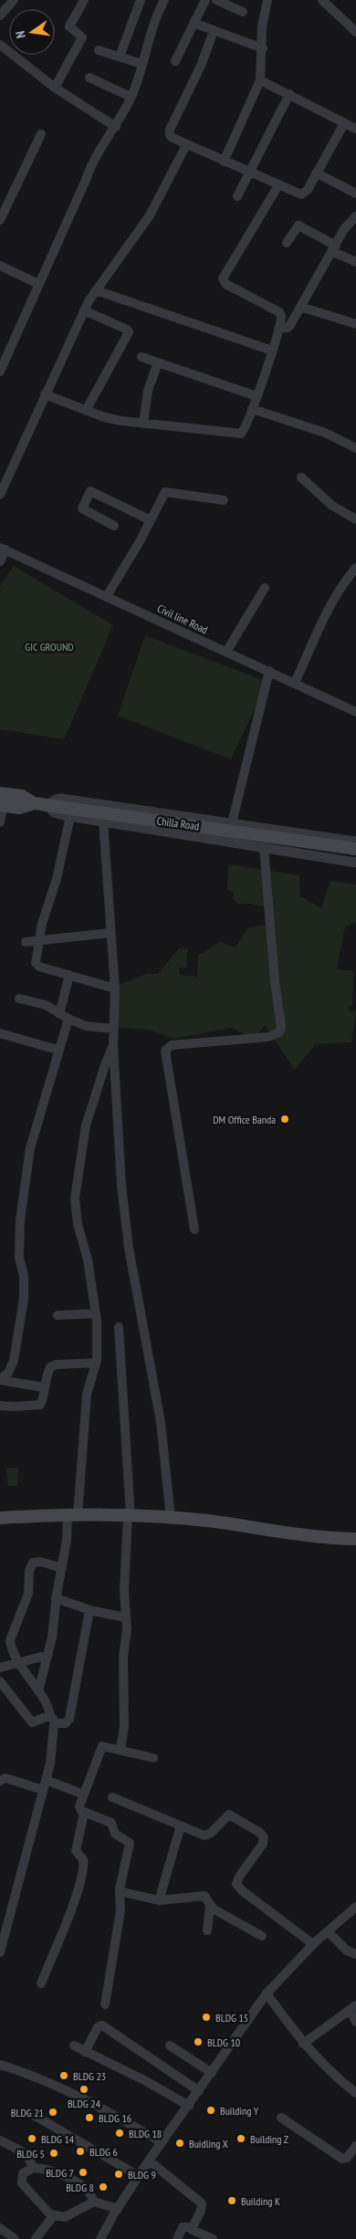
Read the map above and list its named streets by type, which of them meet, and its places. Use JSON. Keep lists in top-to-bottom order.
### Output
{
  "streets": {
    "main road": ["Chilla Road"],
    "street": ["Civil line Road"]
  },
  "parks": ["GIC GROUND"],
  "places": [
    "DM Office Banda",
    "BLDG 15",
    "BLDG 10",
    "BLDG 23",
    "BLDG 24",
    "Building Y",
    "BLDG 21",
    "BLDG 16",
    "BLDG 18",
    "BLDG 14",
    "Building Z",
    "Buidling X",
    "BLDG 6",
    "BLDG 5",
    "BLDG 7",
    "BLDG 9",
    "BLDG 8",
    "Building K"
  ],
  "north": "left"
}
